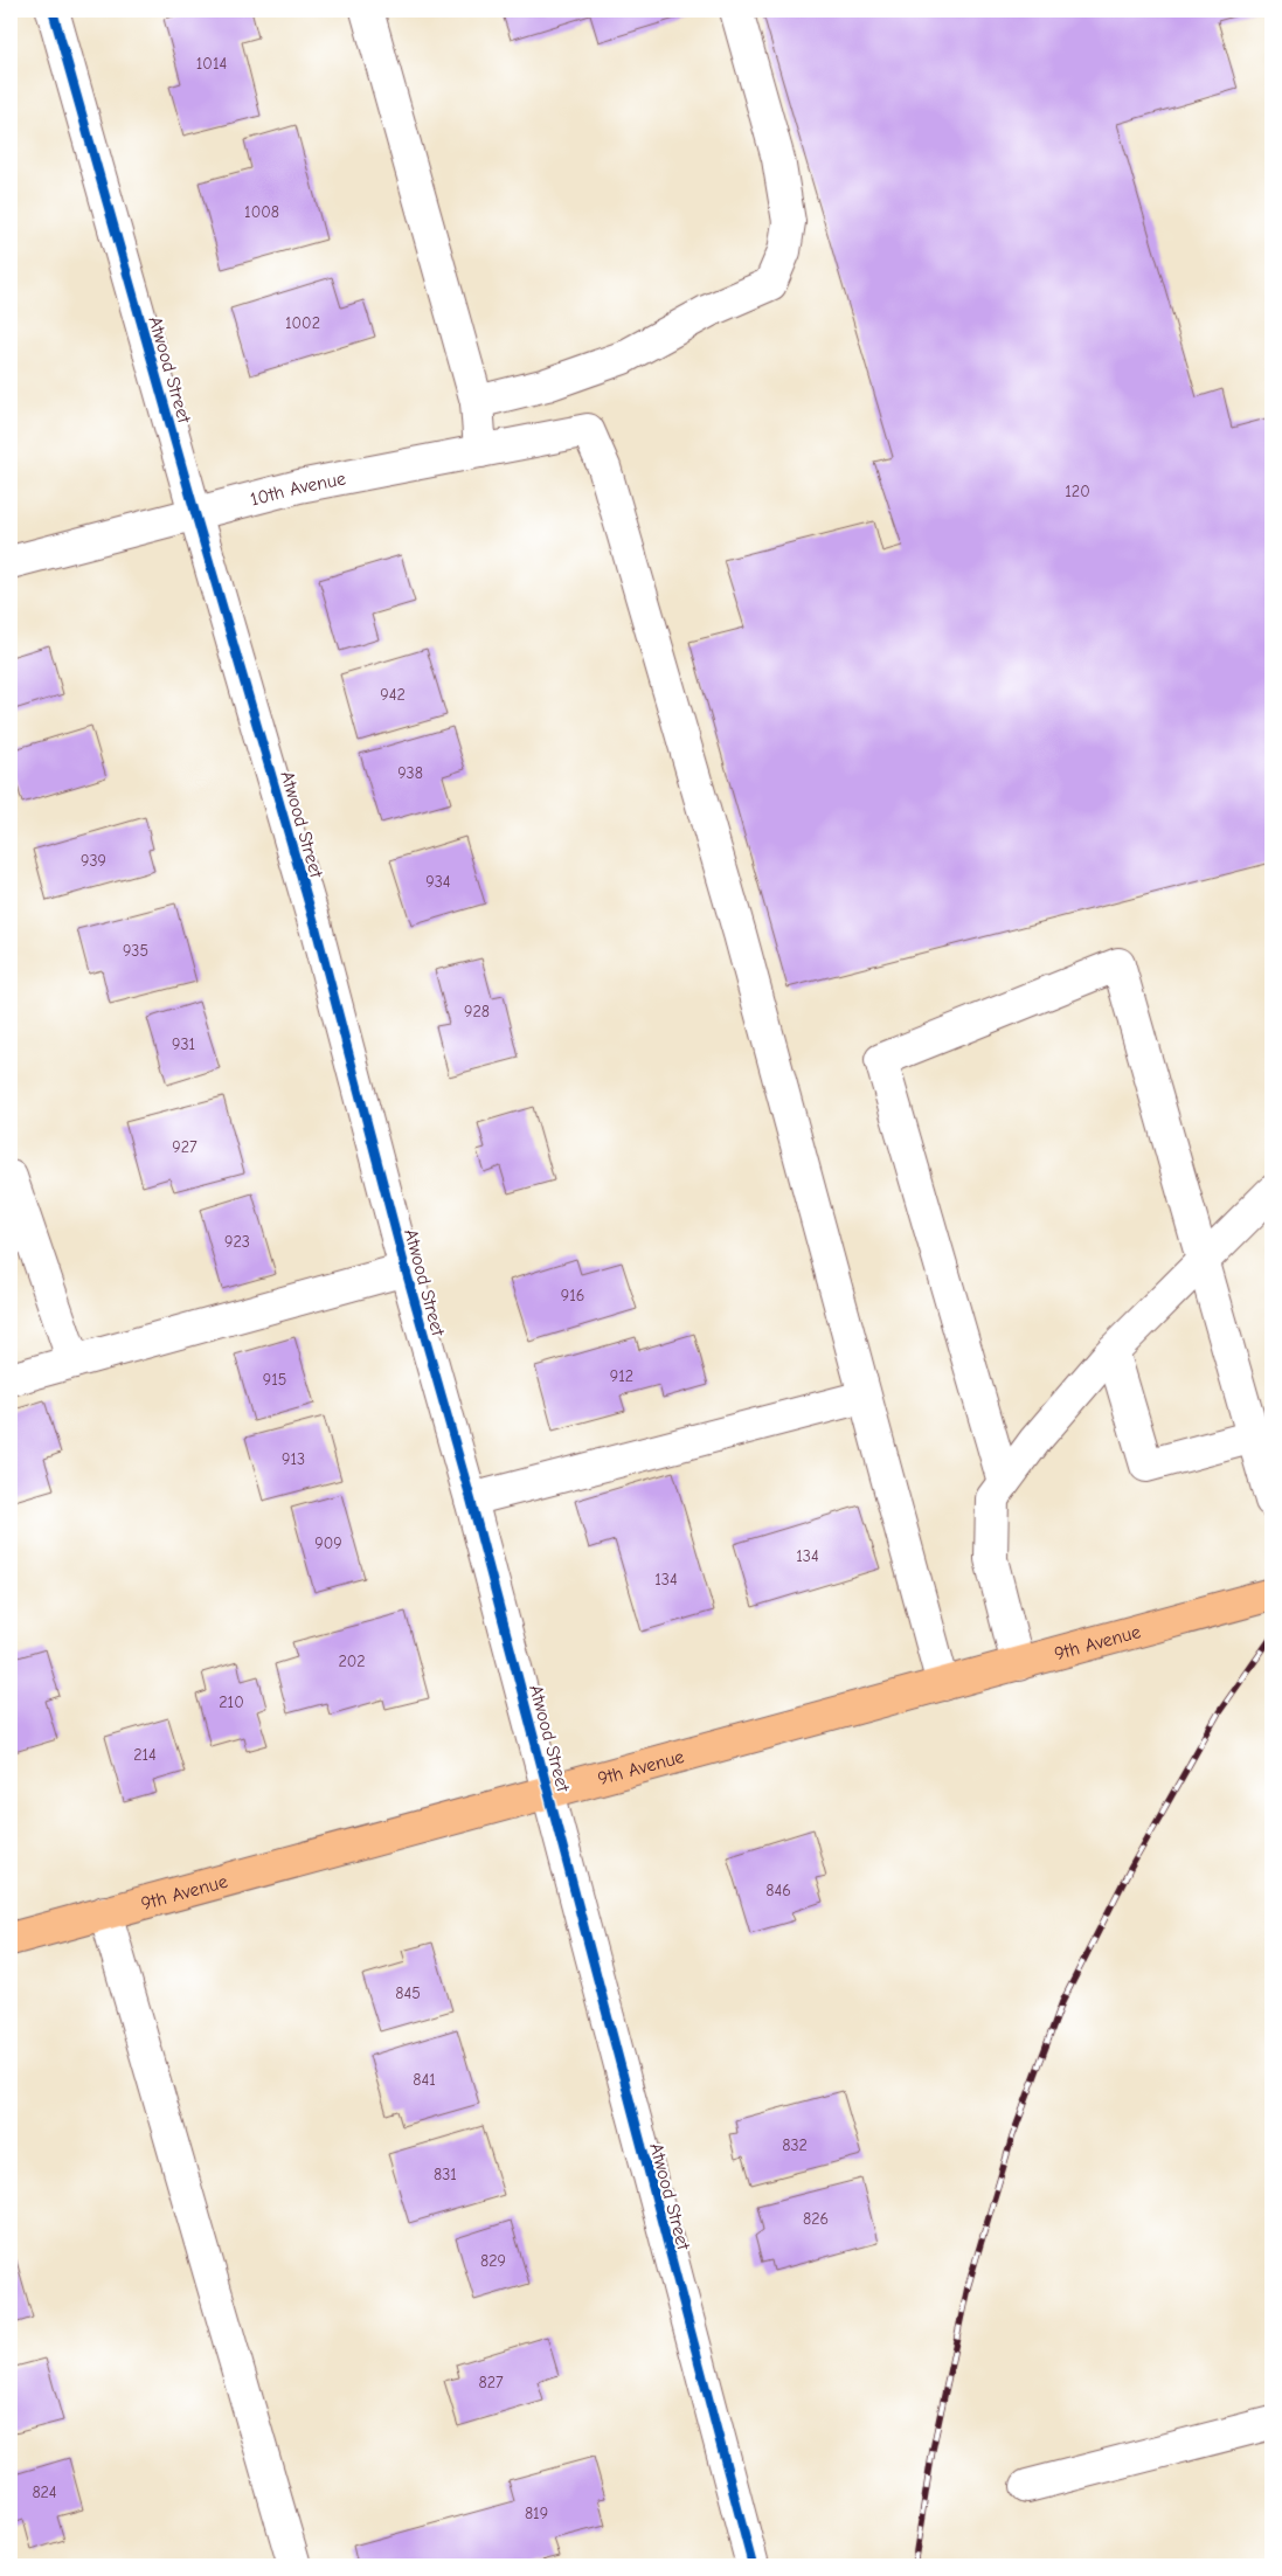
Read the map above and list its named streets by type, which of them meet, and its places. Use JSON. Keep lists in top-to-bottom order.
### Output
{
  "streets": {
    "main road": ["9th Avenue"],
    "street": ["Atwood Street", "10th Avenue"]
  },
  "crossings": [
    ["Atwood Street", "10th Avenue"],
    ["Atwood Street", "9th Avenue"]
  ],
  "house_numbers": [
    "1014",
    "1008",
    "1002",
    "120",
    "942",
    "938",
    "939",
    "934",
    "935",
    "928",
    "931",
    "927",
    "923",
    "916",
    "912",
    "915",
    "913",
    "909",
    "134",
    "134",
    "202",
    "210",
    "214",
    "846",
    "845",
    "841",
    "832",
    "831",
    "826",
    "829",
    "827",
    "824",
    "819"
  ]
}
